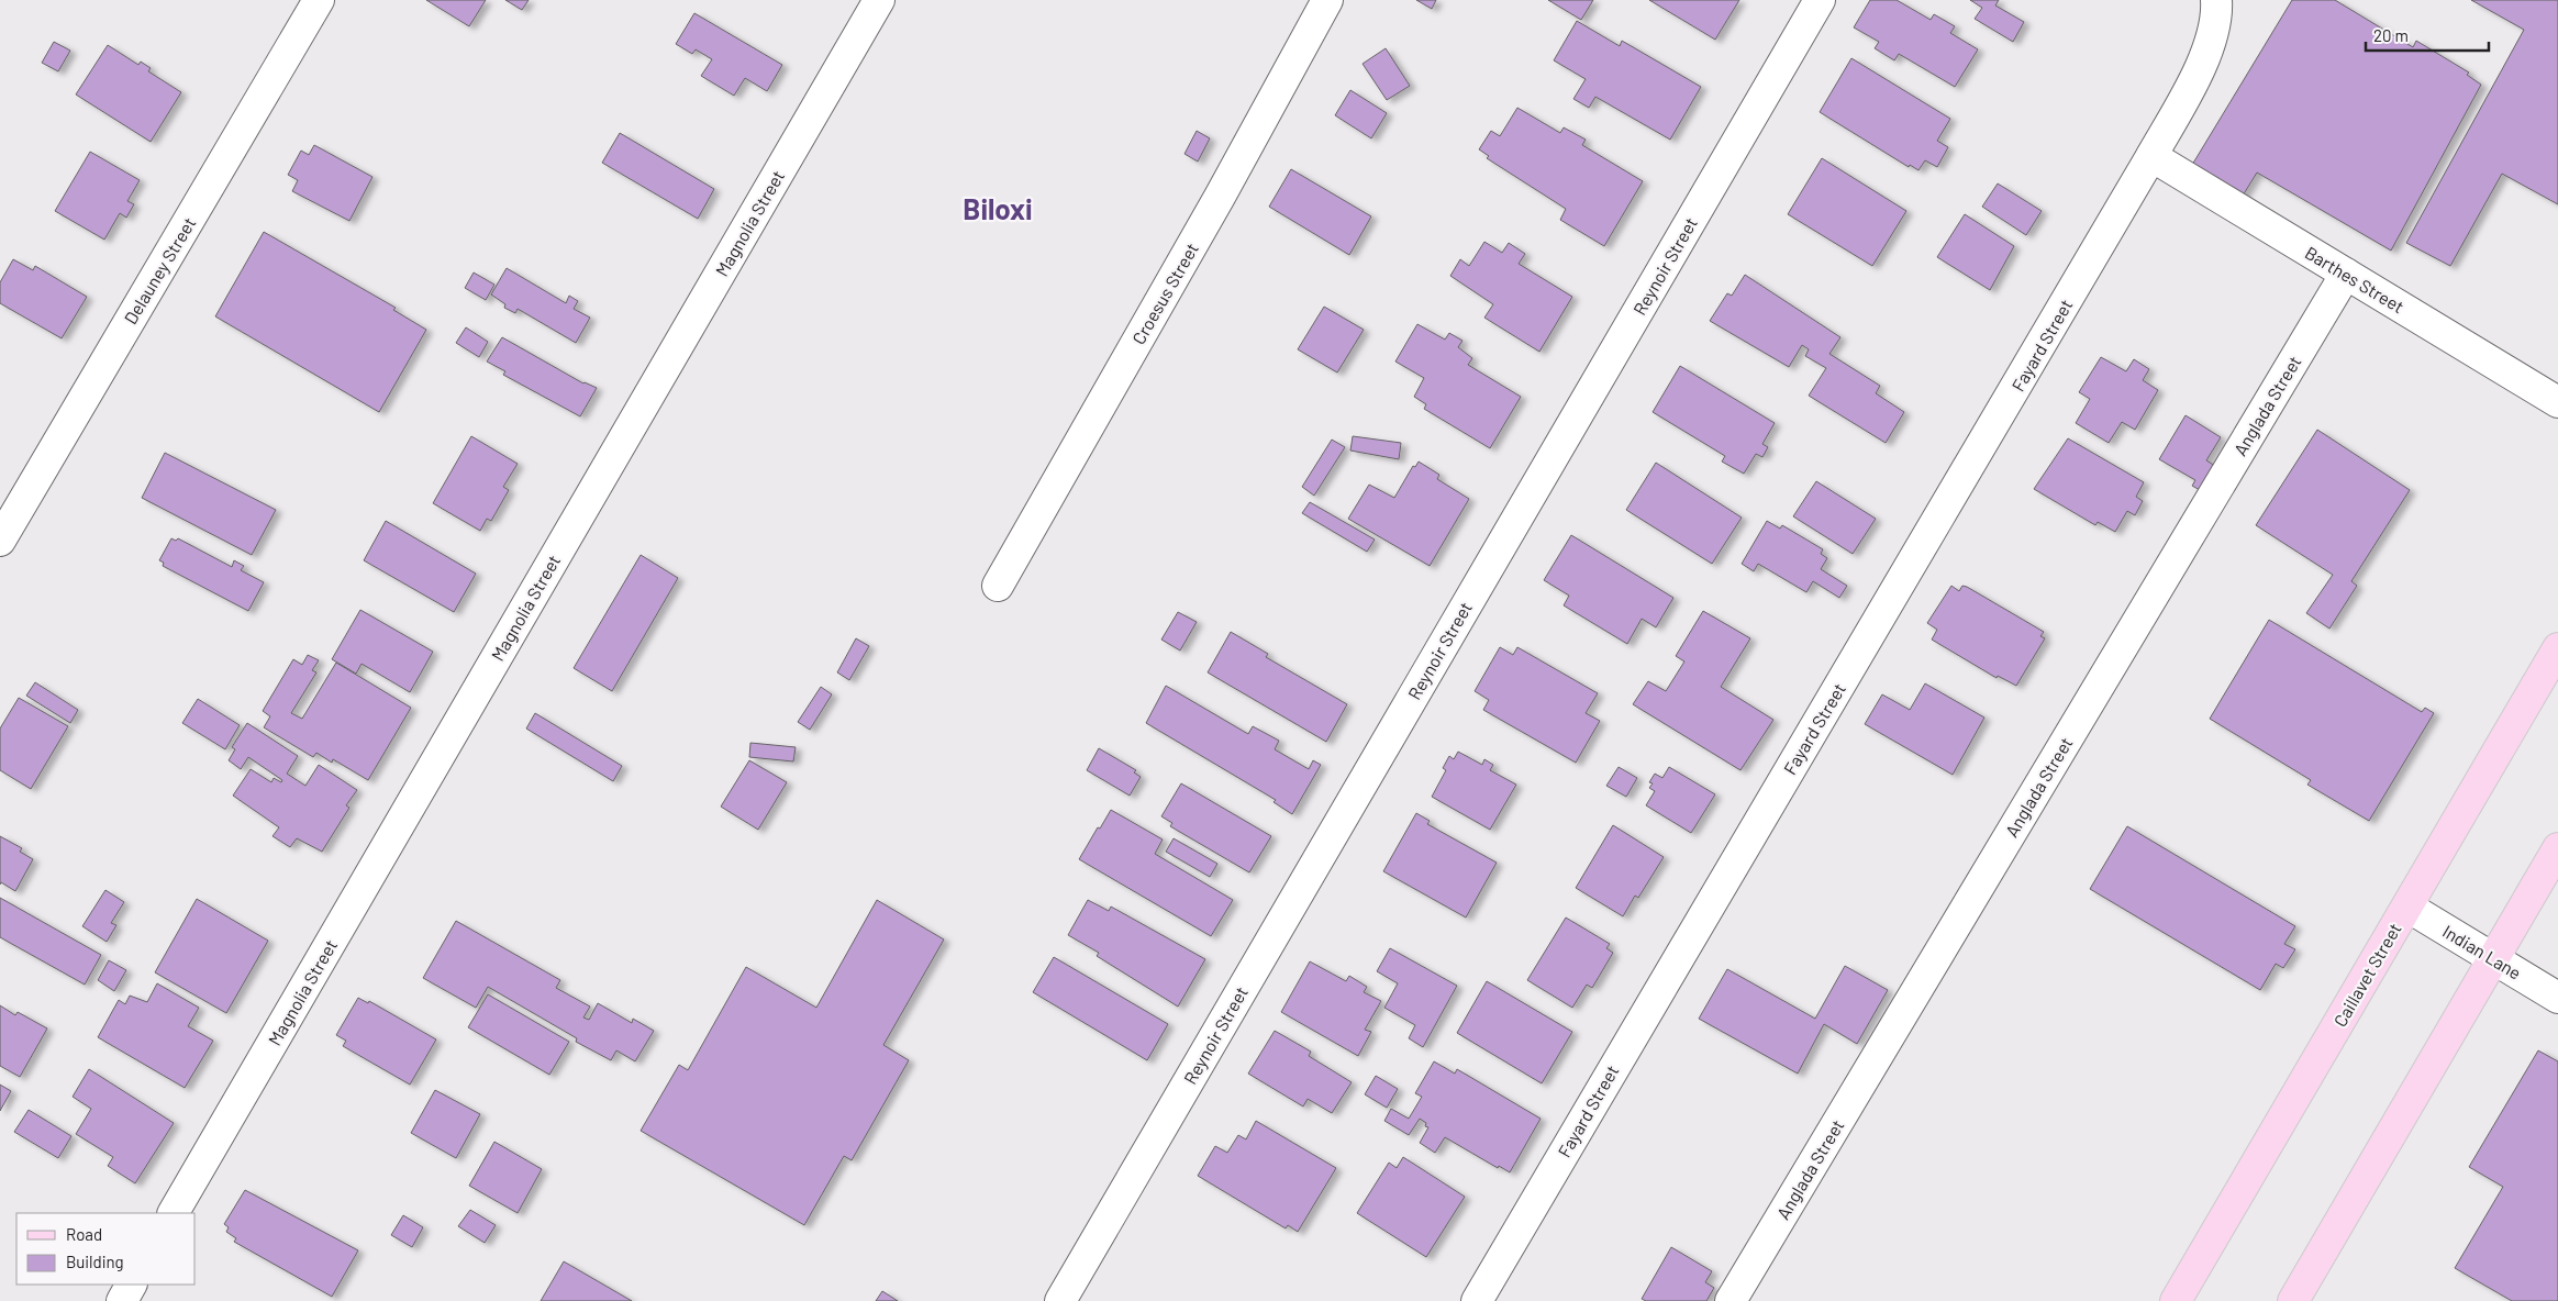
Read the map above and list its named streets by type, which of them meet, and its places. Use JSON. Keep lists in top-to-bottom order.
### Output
{
  "streets": {
    "main road": ["Caillavet Street"],
    "street": [
      "Magnolia Street",
      "Reynoir Street",
      "Delauney Street",
      "Barthes Street",
      "Croesus Street",
      "Fayard Street",
      "Anglada Street",
      "Indian Lane"
    ]
  },
  "crossings": [
    ["Barthes Street", "Fayard Street"],
    ["Barthes Street", "Anglada Street"],
    ["Indian Lane", "Caillavet Street"]
  ],
  "districts": ["Biloxi"],
  "legend": ["Road", "Building"],
  "scale_bar": "20 m"
}
